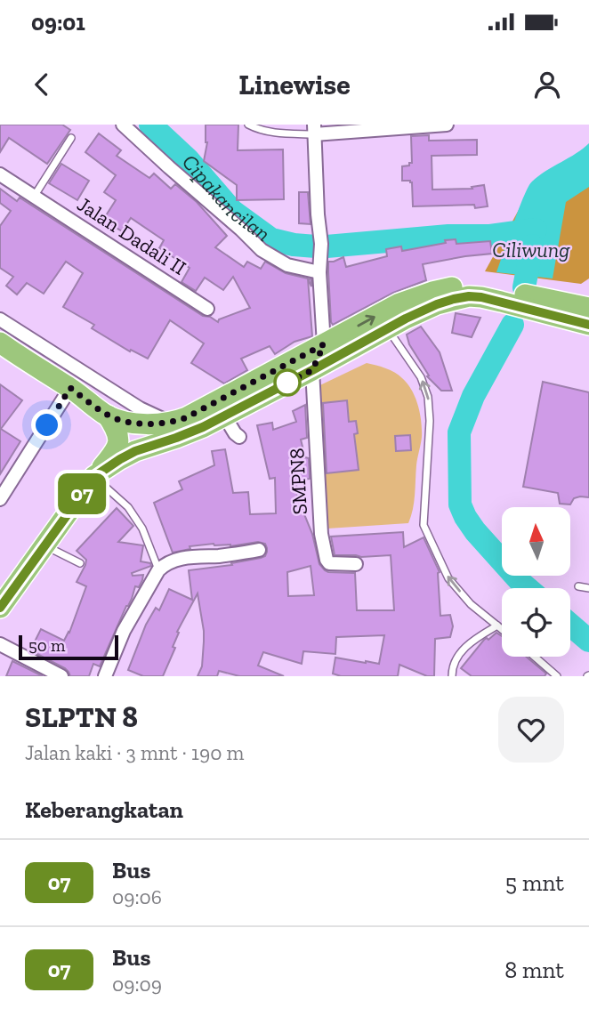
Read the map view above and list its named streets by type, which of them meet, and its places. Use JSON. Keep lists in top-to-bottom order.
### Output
{
  "streets": {
    "street": ["Jalan Dadali II", "SMPN8"]
  },
  "water": ["Cipakancilan", "Ciliwung"],
  "lines": ["bus line 07"],
  "scale_bar": "50 m",
  "north": "top",
  "page": {
    "status": "09:01",
    "header": "Linewise",
    "on_map": "07",
    "scale": "50 m",
    "heading": [
      ["SLPTN 8", "Jalan kaki · 3 mnt · 190 m"],
      "Keberangkatan"
    ],
    "list": [
      {
        "mark": "07",
        "name": "Bus",
        "note": "09:06",
        "value": "5 mnt"
      },
      {
        "mark": "07",
        "name": "Bus",
        "note": "09:09",
        "value": "8 mnt"
      }
    ]
  }
}
